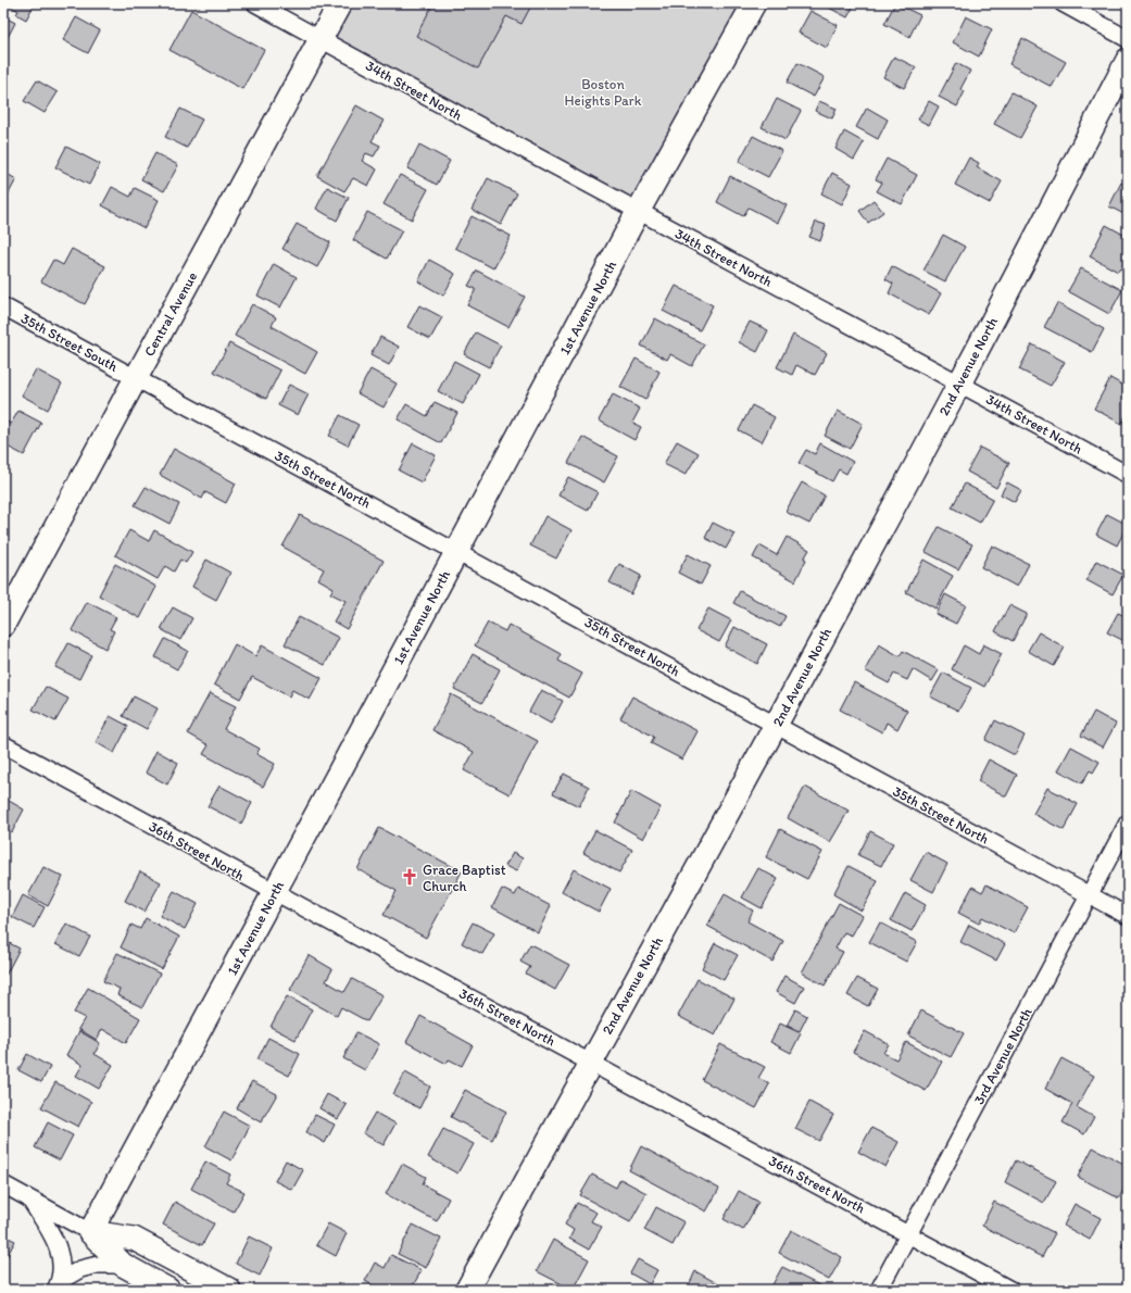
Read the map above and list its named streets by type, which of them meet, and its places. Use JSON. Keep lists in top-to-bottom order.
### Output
{
  "streets": {
    "main road": ["1st Avenue North", "Central Avenue", "2nd Avenue North"],
    "street": [
      "34th Street North",
      "35th Street South",
      "35th Street North",
      "36th Street North",
      "3rd Avenue North"
    ]
  },
  "crossings": [
    ["34th Street North", "1st Avenue North"],
    ["34th Street North", "Central Avenue"],
    ["34th Street North", "2nd Avenue North"],
    ["1st Avenue North", "35th Street North"],
    ["1st Avenue North", "36th Street North"],
    ["Central Avenue", "35th Street South"],
    ["Central Avenue", "35th Street North"],
    ["35th Street South", "35th Street North"],
    ["2nd Avenue North", "35th Street North"],
    ["2nd Avenue North", "36th Street North"],
    ["35th Street North", "3rd Avenue North"],
    ["36th Street North", "3rd Avenue North"]
  ],
  "parks": ["Boston Heights Park"],
  "places": {
    "church": ["Grace Baptist Church"]
  }
}
